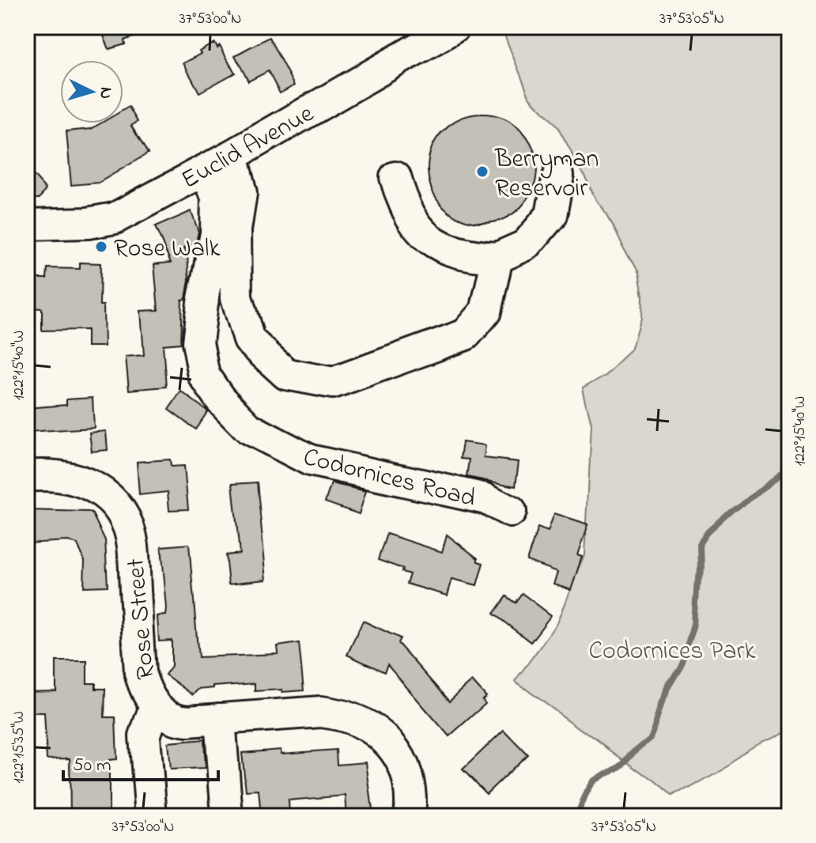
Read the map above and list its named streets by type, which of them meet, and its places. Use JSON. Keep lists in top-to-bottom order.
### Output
{
  "streets": {
    "street": ["Euclid Avenue", "Codornices Road", "Rose Street"]
  },
  "crossings": [
    ["Euclid Avenue", "Codornices Road"]
  ],
  "parks": ["Codornices Park"],
  "places": ["Berryman Reservoir", "Rose Walk"],
  "scale_bar": "50 m",
  "north": "right",
  "coordinates": [
    "37°53'00\"N",
    "37°53'05\"N",
    "122°15'40\"W",
    "122°15'35\"W"
  ]
}
